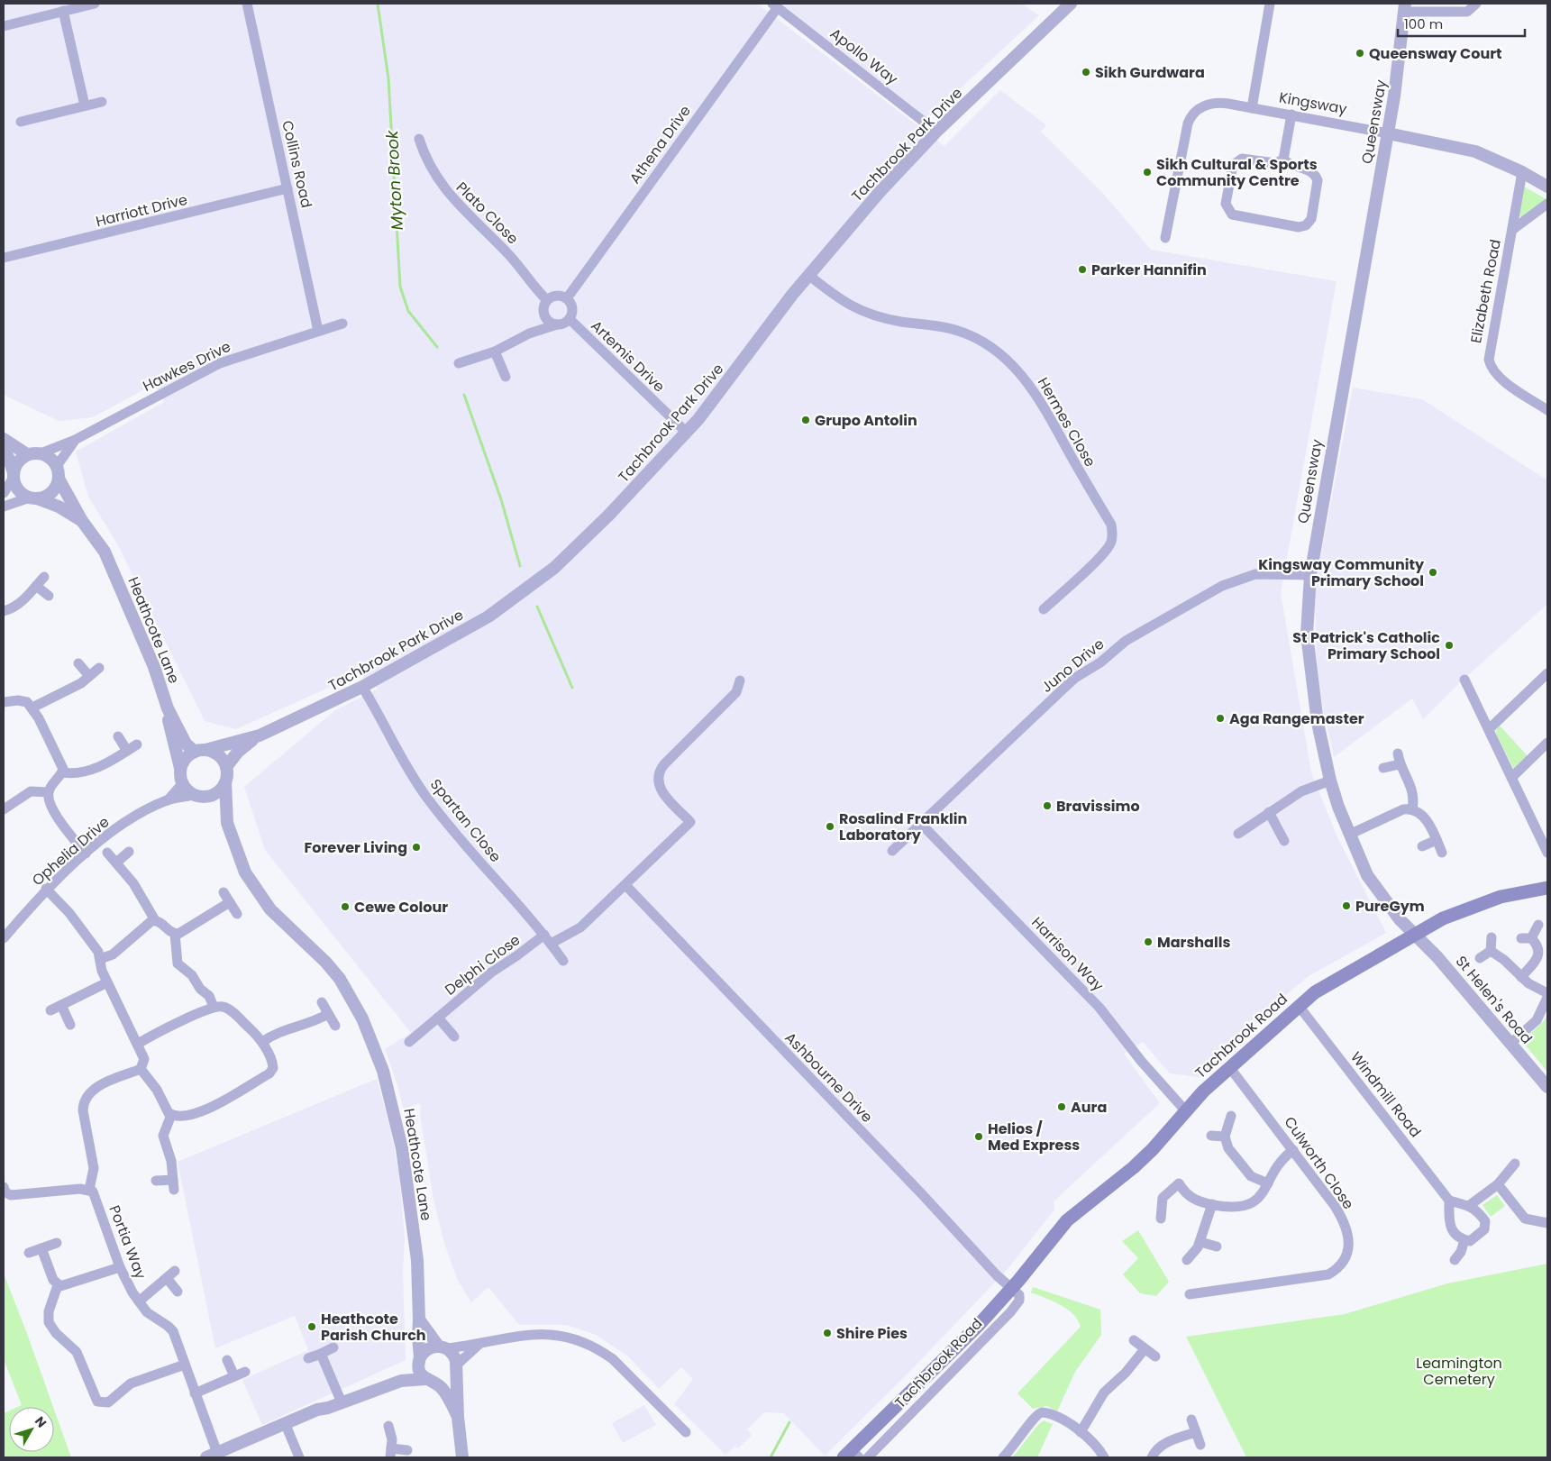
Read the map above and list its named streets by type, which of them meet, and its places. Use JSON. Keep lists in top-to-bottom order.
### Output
{
  "streets": {
    "main road": ["Tachbrook Road"],
    "street": [
      "Apollo Way",
      "Kingsway",
      "Queensway",
      "Athena Drive",
      "Tachbrook Park Drive",
      "Collins Road",
      "Harriott Drive",
      "Plato Close",
      "Elizabeth Road",
      "Artemis Drive",
      "Hawkes Drive",
      "Hermes Close",
      "Heathcote Lane",
      "Juno Drive",
      "Spartan Close",
      "Ophelia Drive",
      "Harrison Way",
      "Delphi Close",
      "St Helen's Road",
      "Ashbourne Drive",
      "Windmill Road",
      "Culworth Close",
      "Portia Way"
    ]
  },
  "crossings": [
    ["Apollo Way", "Athena Drive"],
    ["Apollo Way", "Tachbrook Park Drive"],
    ["Kingsway", "Queensway"],
    ["Kingsway", "Elizabeth Road"],
    ["Queensway", "Juno Drive"],
    ["Queensway", "St Helen's Road"],
    ["Queensway", "Tachbrook Road"],
    ["Athena Drive", "Plato Close"],
    ["Athena Drive", "Artemis Drive"],
    ["Tachbrook Park Drive", "Artemis Drive"],
    ["Tachbrook Park Drive", "Hermes Close"],
    ["Tachbrook Park Drive", "Heathcote Lane"],
    ["Tachbrook Park Drive", "Spartan Close"],
    ["Tachbrook Park Drive", "Ophelia Drive"],
    ["Collins Road", "Harriott Drive"],
    ["Collins Road", "Hawkes Drive"],
    ["Plato Close", "Artemis Drive"],
    ["Hawkes Drive", "Heathcote Lane"],
    ["Heathcote Lane", "Ophelia Drive"],
    ["Juno Drive", "Harrison Way"],
    ["Spartan Close", "Delphi Close"],
    ["Harrison Way", "Tachbrook Road"],
    ["Delphi Close", "Ashbourne Drive"],
    ["St Helen's Road", "Tachbrook Road"],
    ["Tachbrook Road", "Ashbourne Drive"],
    ["Tachbrook Road", "Windmill Road"],
    ["Tachbrook Road", "Culworth Close"]
  ],
  "water": ["Myton Brook"],
  "parks": ["Leamington Cemetery"],
  "places": [
    "Queensway Court",
    "Sikh Gurdwara",
    "Sikh Cultural & Sports Community Centre",
    "Parker Hannifin",
    "Grupo Antolin",
    "Kingsway Community Primary School",
    "St Patrick's Catholic Primary School",
    "Aga Rangemaster",
    "Bravissimo",
    "Rosalind Franklin Laboratory",
    "Forever Living",
    "PureGym",
    "Cewe Colour",
    "Marshalls",
    "Aura",
    "Helios / Med Express",
    "Heathcote Parish Church",
    "Shire Pies"
  ],
  "scale_bar": "100 m",
  "north": "top right"
}
